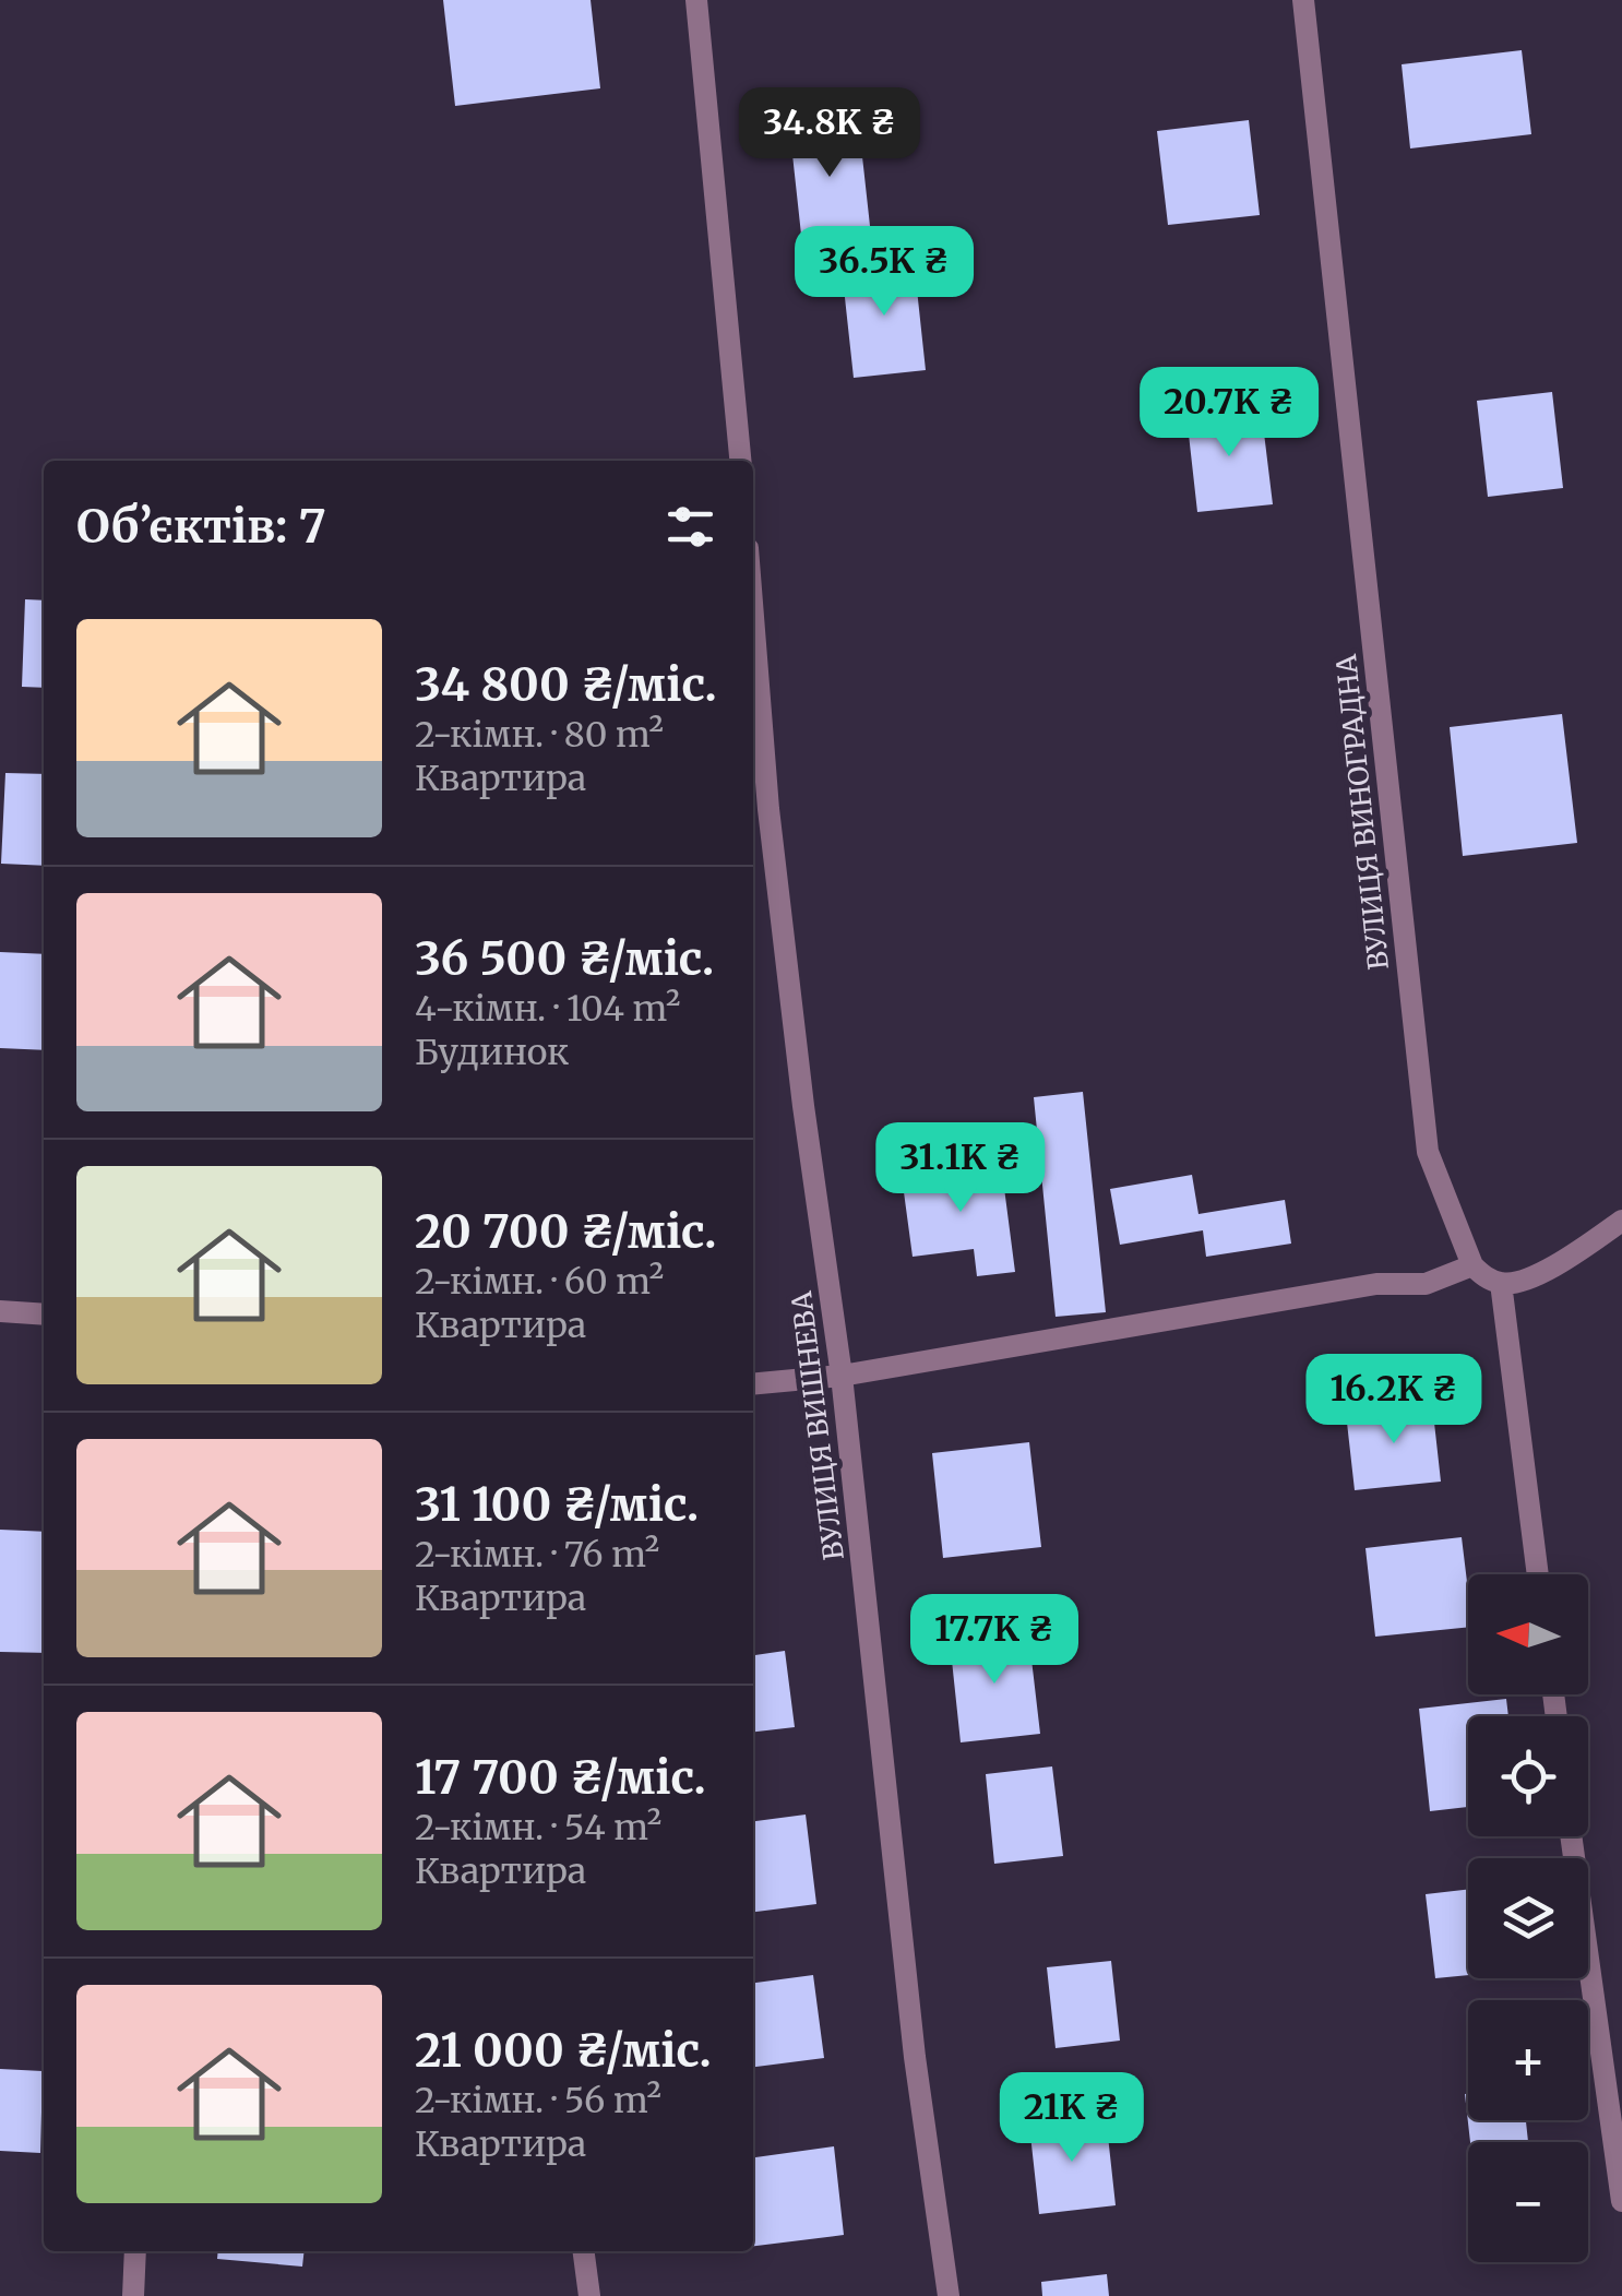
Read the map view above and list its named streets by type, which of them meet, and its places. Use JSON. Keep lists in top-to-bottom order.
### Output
{
  "streets": {
    "street": ["ВУЛИЦЯ ВИНОГРАДНА", "ВУЛИЦЯ ВИШНЕВА"]
  },
  "north": "left",
  "page": {
    "price": [
      "34.8K ₴",
      "36.5K ₴",
      "20.7K ₴",
      "31.1K ₴",
      "16.2K ₴",
      "17.7K ₴",
      "21K ₴"
    ],
    "heading": "Об’єктів: 7",
    "list": [
      {
        "name": "34 800 ₴/міс.",
        "note": "2-кімн. · 80 m² · Квартира"
      },
      {
        "name": "36 500 ₴/міс.",
        "note": "4-кімн. · 104 m² · Будинок"
      },
      {
        "name": "20 700 ₴/міс.",
        "note": "2-кімн. · 60 m² · Квартира"
      },
      {
        "name": "31 100 ₴/міс.",
        "note": "2-кімн. · 76 m² · Квартира"
      },
      {
        "name": "17 700 ₴/міс.",
        "note": "2-кімн. · 54 m² · Квартира"
      },
      {
        "name": "21 000 ₴/міс.",
        "note": "2-кімн. · 56 m² · Квартира"
      }
    ],
    "map_buttons": ["+", "−"]
  }
}
